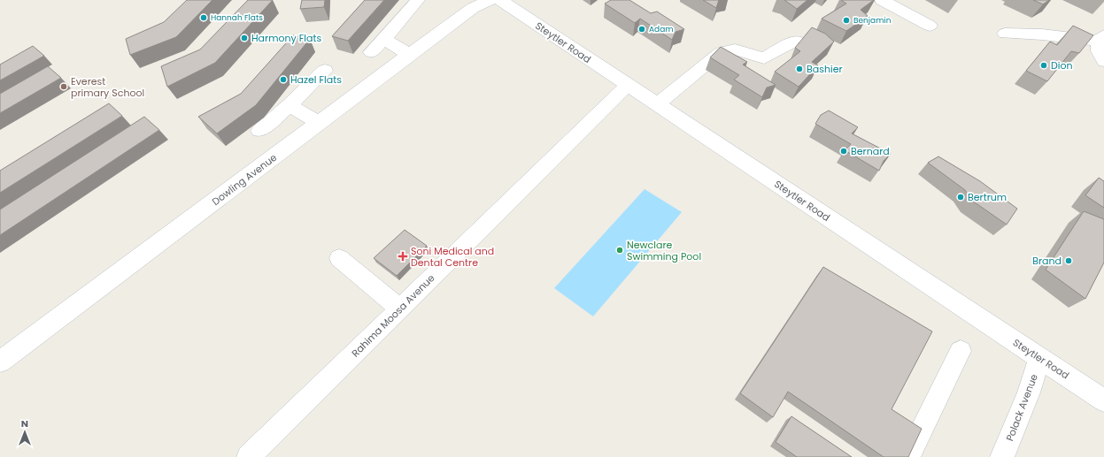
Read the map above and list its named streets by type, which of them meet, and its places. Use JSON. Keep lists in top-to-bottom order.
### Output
{
  "streets": {
    "street": [
      "Steytler Road",
      "Dowling Avenue",
      "Rahima Moosa Avenue",
      "Polack Avenue"
    ]
  },
  "crossings": [
    ["Steytler Road", "Rahima Moosa Avenue"],
    ["Steytler Road", "Polack Avenue"]
  ],
  "places": {
    "other": [
      "Hannah Flats",
      "Benjamin",
      "Adam",
      "Harmony Flats",
      "Dion",
      "Bashier",
      "Hazel Flats",
      "Everest primary School",
      "Bernard",
      "Bertrum",
      "Newclare Swimming Pool",
      "Brand"
    ],
    "health": ["Soni Medical and Dental Centre"]
  },
  "north": "top"
}
